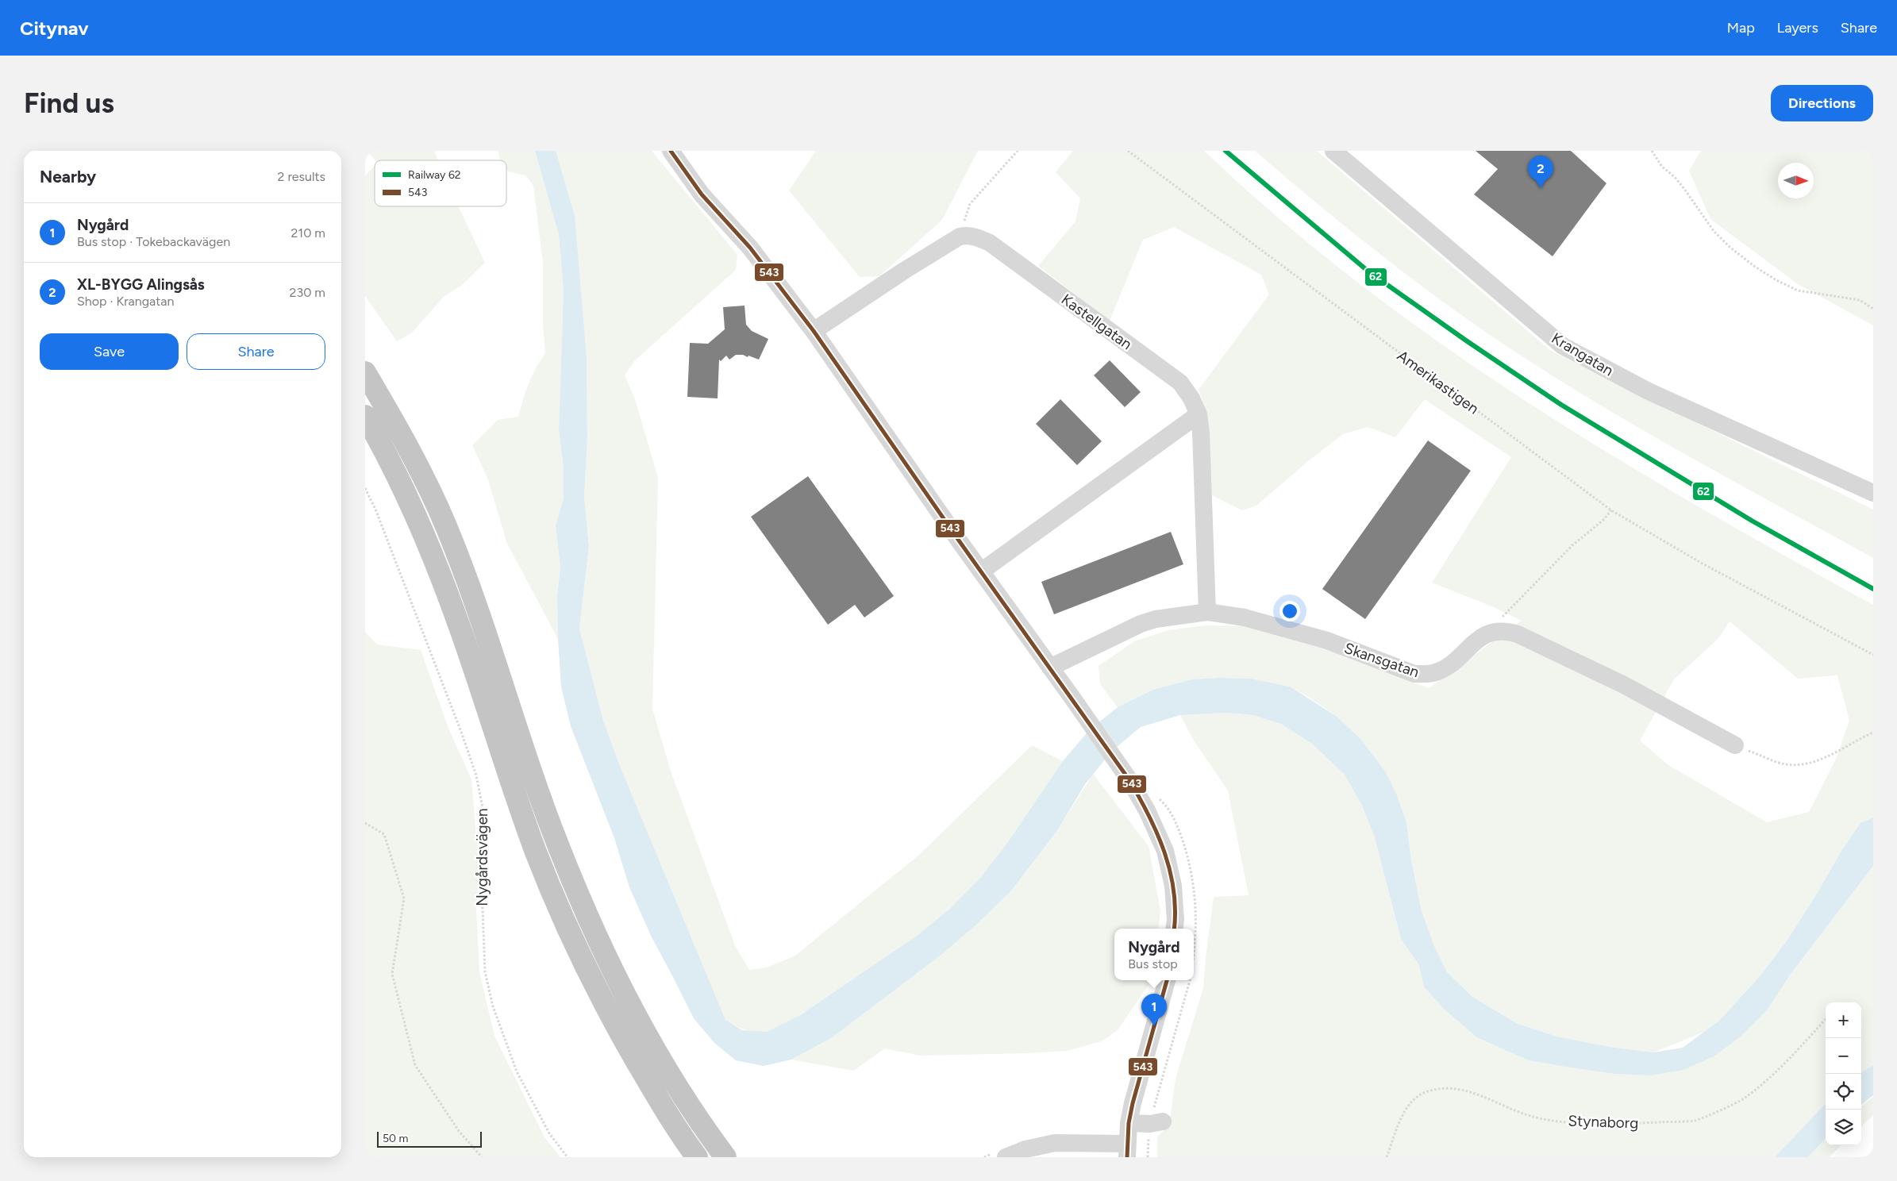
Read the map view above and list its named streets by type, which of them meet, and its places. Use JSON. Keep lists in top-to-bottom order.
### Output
{
  "streets": {
    "street": ["Kastellgatan", "Krangatan", "Skansgatan"],
    "path": ["Amerikastigen", "Nygårdsvägen", "Stynaborg"]
  },
  "crossings": [
    ["Kastellgatan", "Skansgatan"]
  ],
  "lines": ["rail line 62", "transit line 543"],
  "legend": ["Railway 62", "543"],
  "scale_bar": "50 m",
  "north": "right",
  "page": {
    "header": "Citynav",
    "nav": ["Map", "Layers", "Share"],
    "buttons": [
      "Directions",
      ["Save", "Share"]
    ],
    "title": "Find us",
    "heading": ["Nearby", "2 results"],
    "pins": ["2", "1"],
    "list": [
      {
        "mark": "1",
        "name": "Nygård",
        "note": "Bus stop · Tokebackavägen",
        "value": "210 m"
      },
      {
        "mark": "2",
        "name": "XL-BYGG Alingsås",
        "note": "Shop · Krangatan",
        "value": "230 m"
      }
    ],
    "popup": ["Nygård", "Bus stop"],
    "map_buttons": ["+", "−"],
    "scale": "50 m"
  }
}
